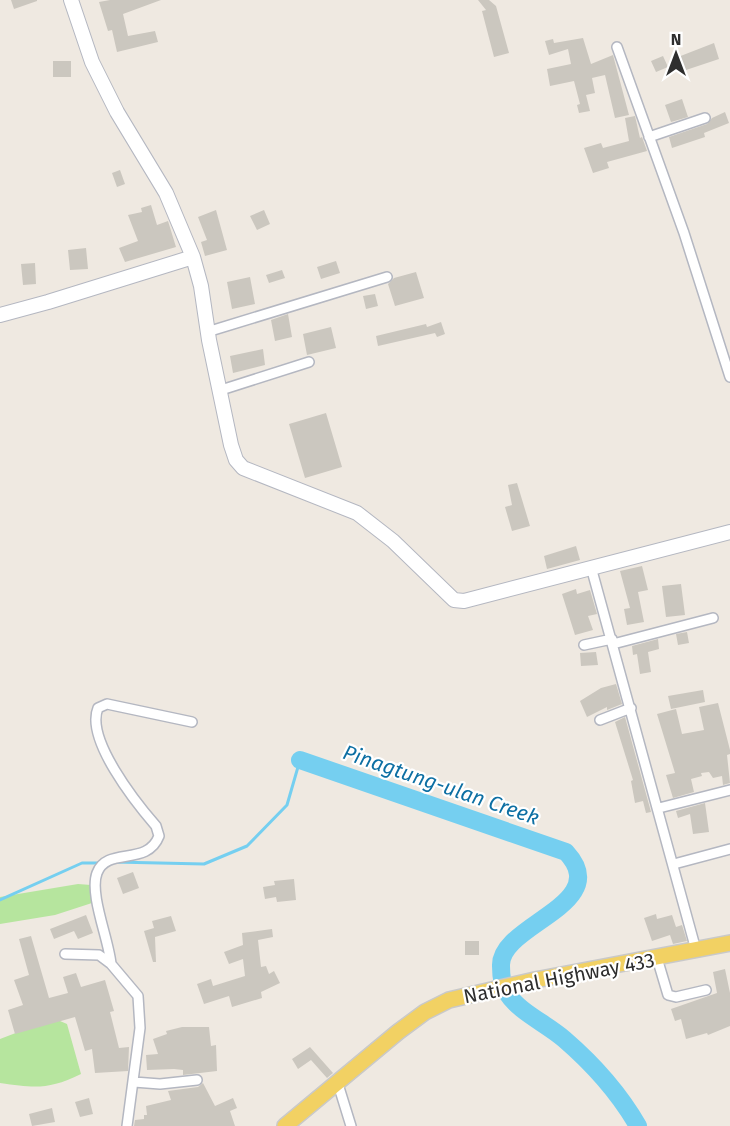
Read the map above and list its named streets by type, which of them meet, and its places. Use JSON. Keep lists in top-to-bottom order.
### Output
{
  "streets": {
    "main road": ["National Highway 433"]
  },
  "water": ["Pinagtung-ulan Creek"],
  "north": "top"
}
